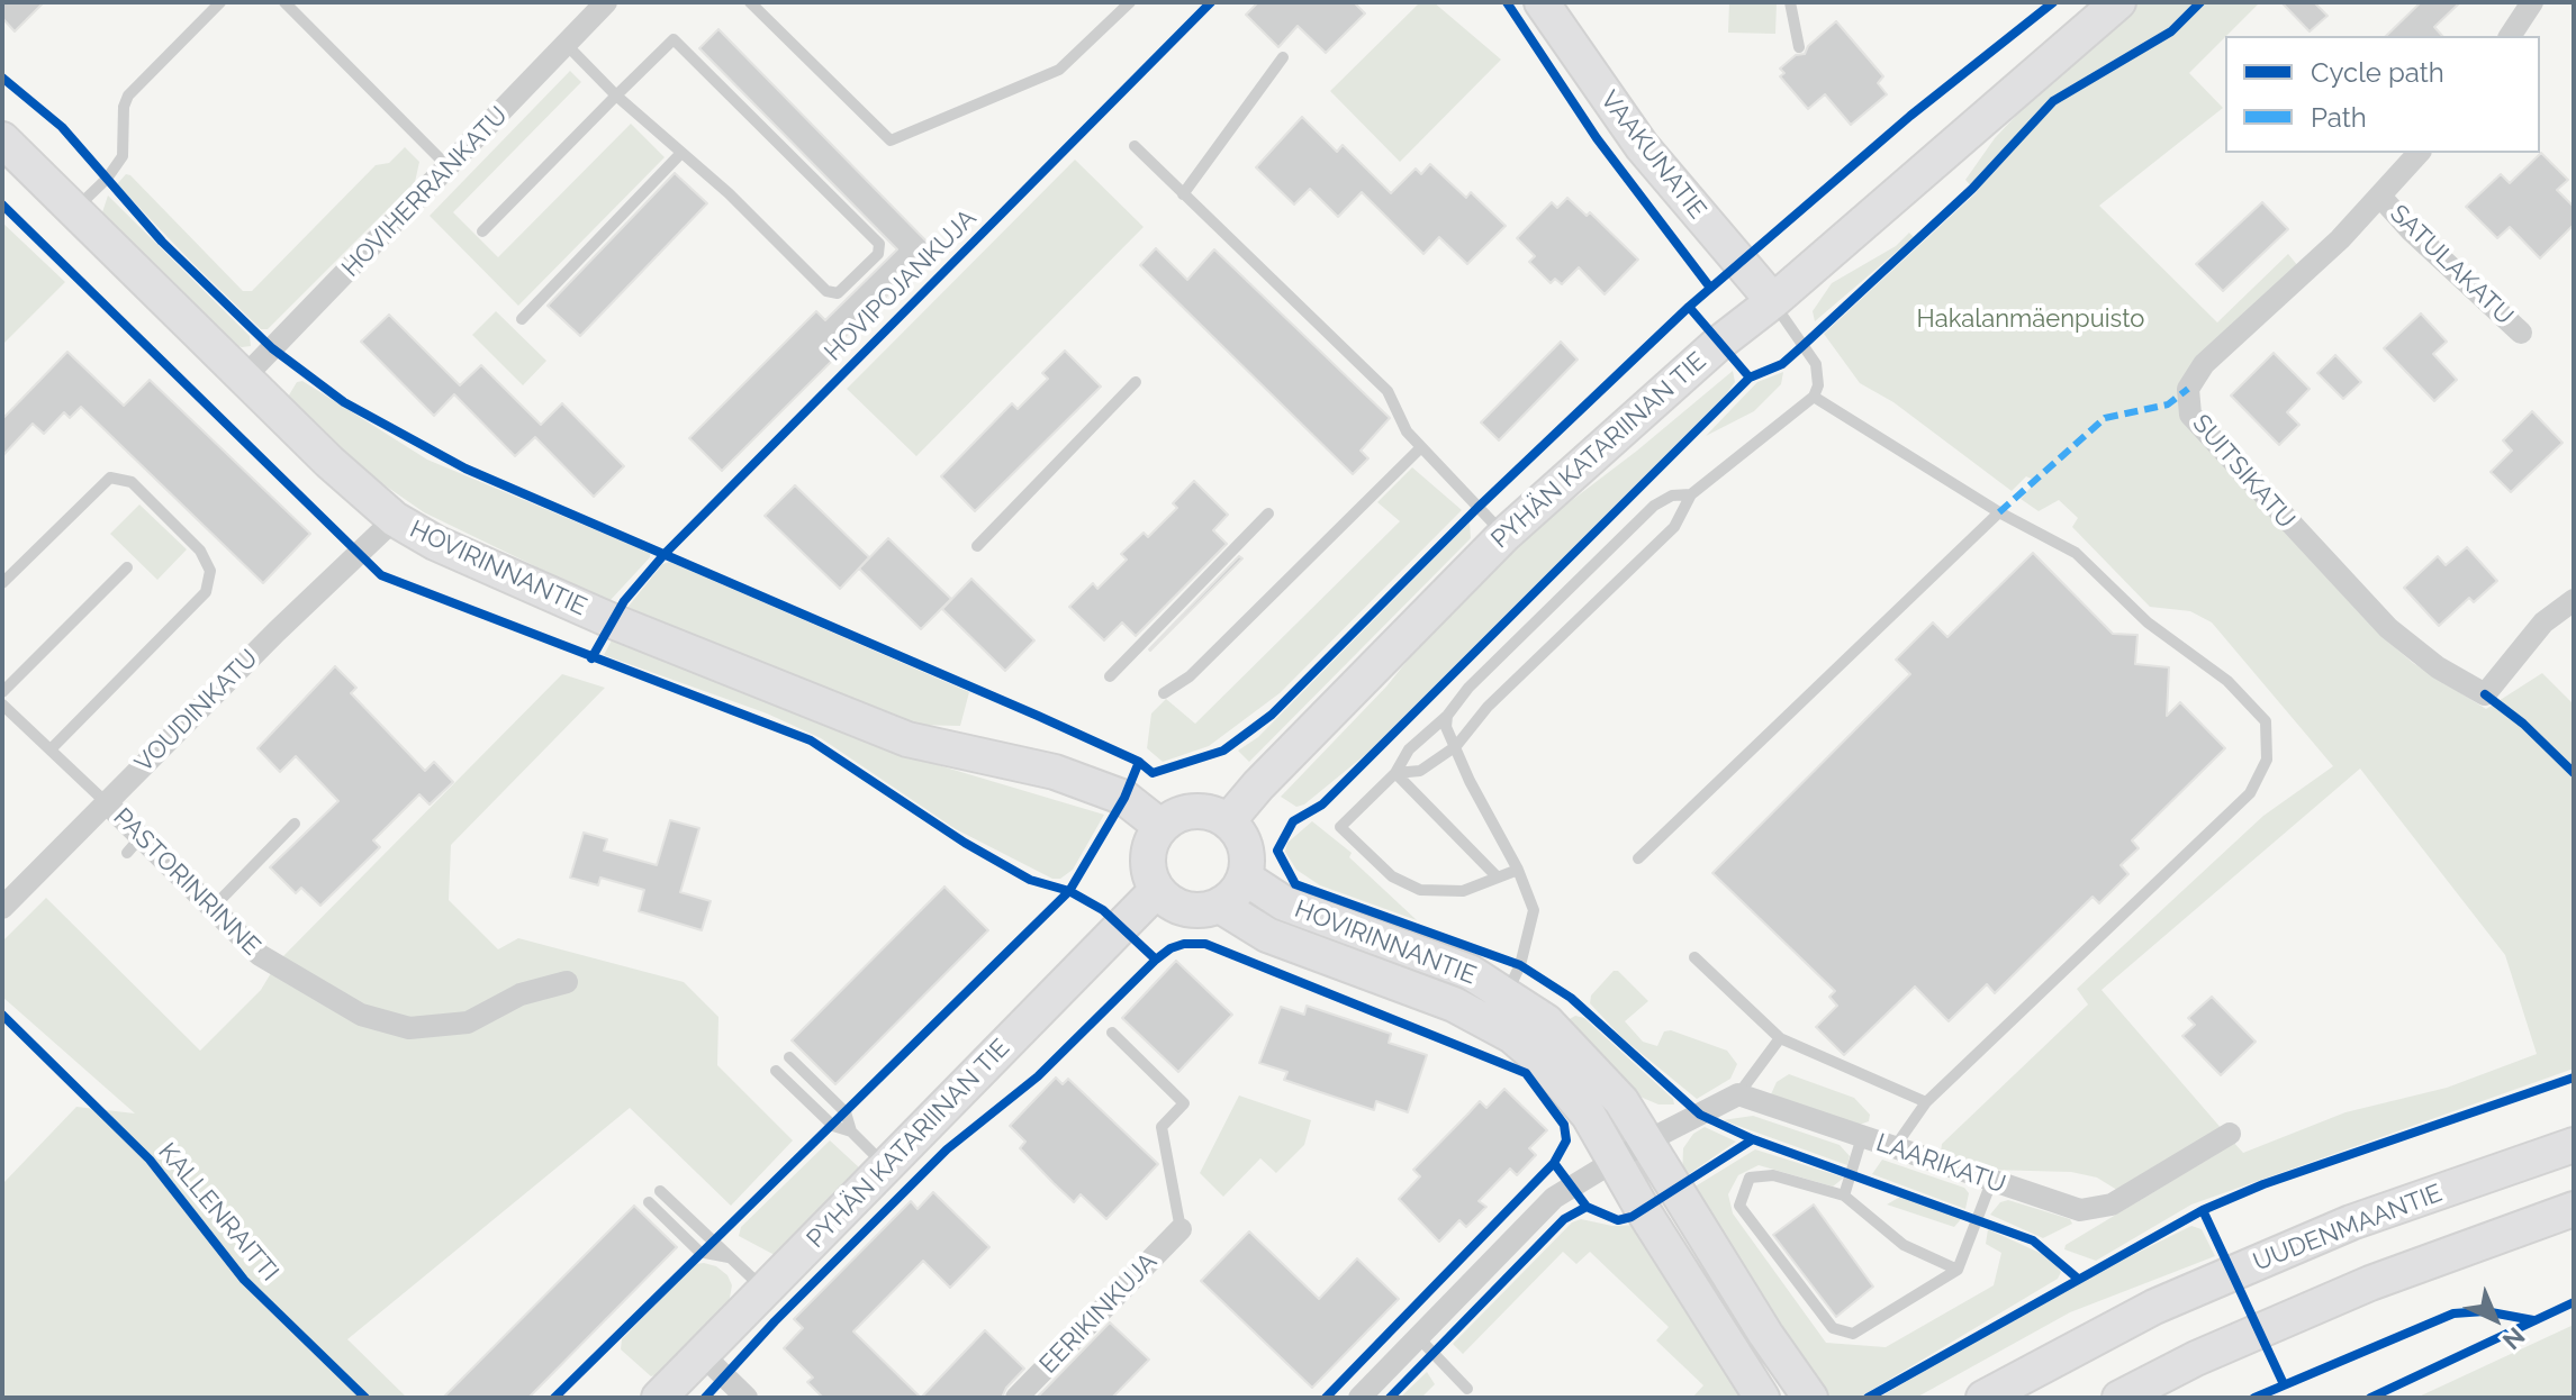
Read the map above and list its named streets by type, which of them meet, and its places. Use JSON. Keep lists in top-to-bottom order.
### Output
{
  "streets": {
    "street": [
      "VAAKUNATIE",
      "HOVIHERRANKATU",
      "SATULAKATU",
      "PYHÄN KATARIINAN TIE",
      "SUITSIKATU",
      "HOVIRINNANTIE",
      "VOUDINKATU",
      "PASTORINRINNE",
      "LAARIKATU",
      "UUDENMAANTIE",
      "EERIKINKUJA"
    ],
    "cycle path": ["HOVIPOJANKUJA", "KALLENRAITTI"]
  },
  "crossings": [
    ["VAAKUNATIE", "PYHÄN KATARIINAN TIE"],
    ["HOVIHERRANKATU", "HOVIRINNANTIE"],
    ["SATULAKATU", "SUITSIKATU"],
    ["PYHÄN KATARIINAN TIE", "HOVIRINNANTIE"],
    ["HOVIRINNANTIE", "VOUDINKATU"],
    ["VOUDINKATU", "PASTORINRINNE"]
  ],
  "parks": ["Hakalanmäenpuisto"],
  "legend": ["Cycle path", "Path"],
  "north": "bottom right"
}
